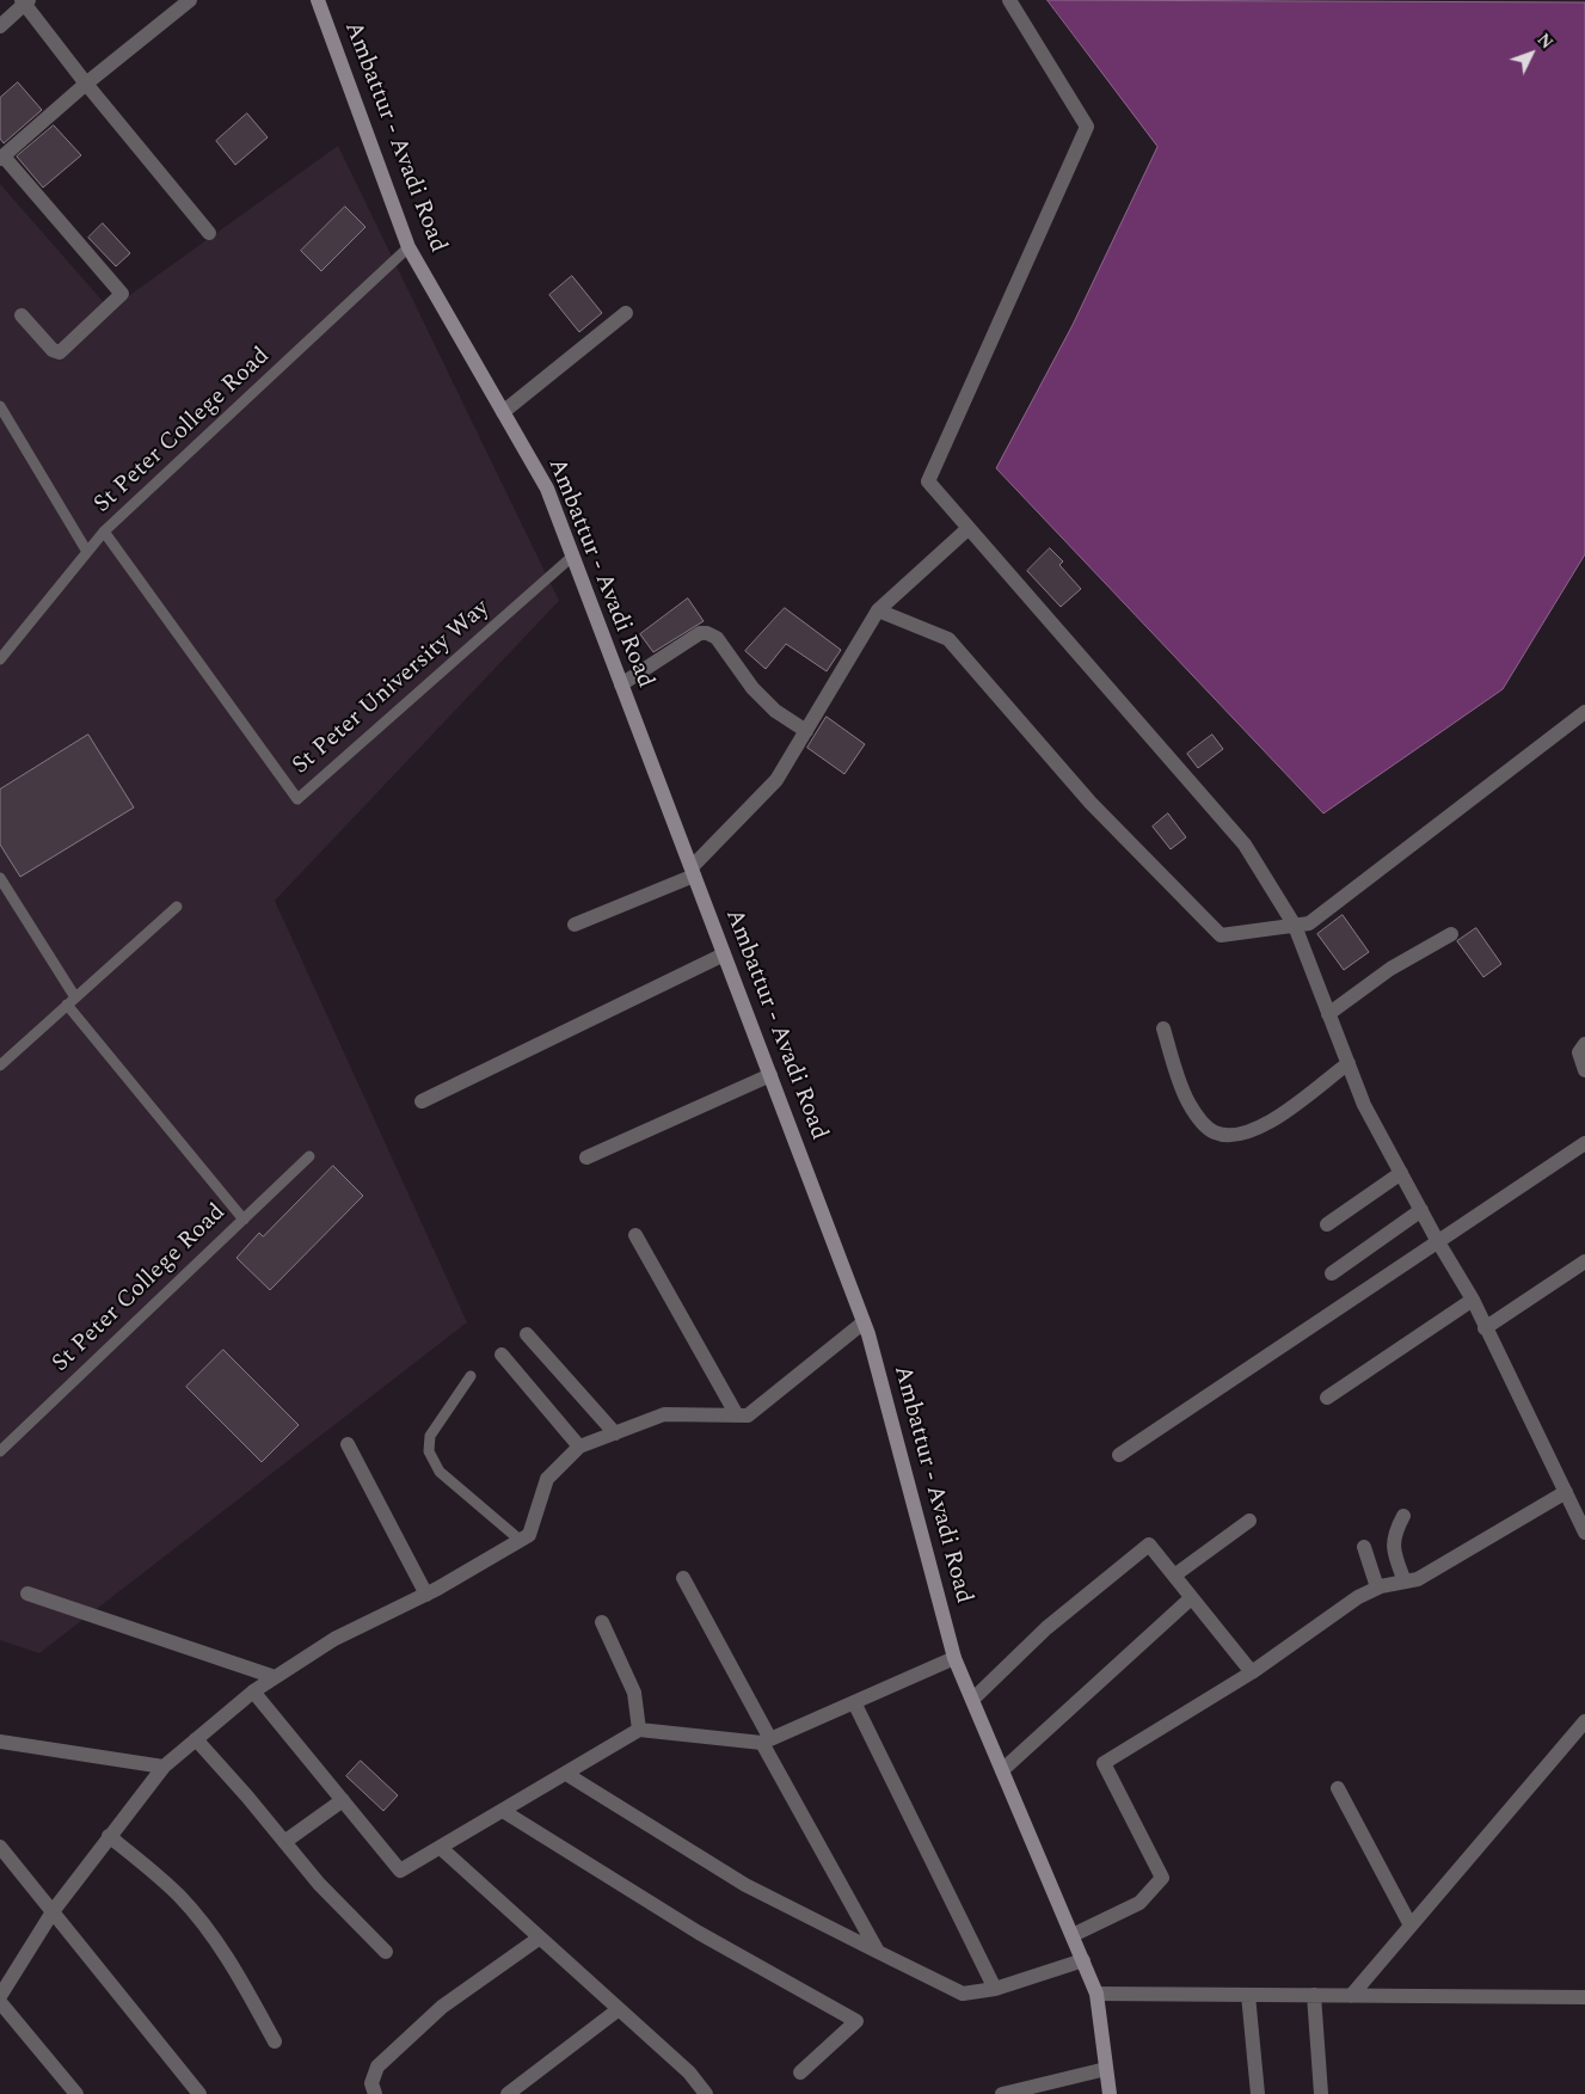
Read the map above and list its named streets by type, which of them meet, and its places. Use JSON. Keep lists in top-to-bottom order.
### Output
{
  "streets": {
    "street": ["Ambattur - Avadi Road"],
    "lane": ["St Peter College Road", "St Peter University Way"]
  },
  "crossings": [
    ["Ambattur - Avadi Road", "St Peter College Road"],
    ["Ambattur - Avadi Road", "St Peter University Way"],
    ["St Peter College Road", "St Peter University Way"]
  ],
  "north": "top right"
}
